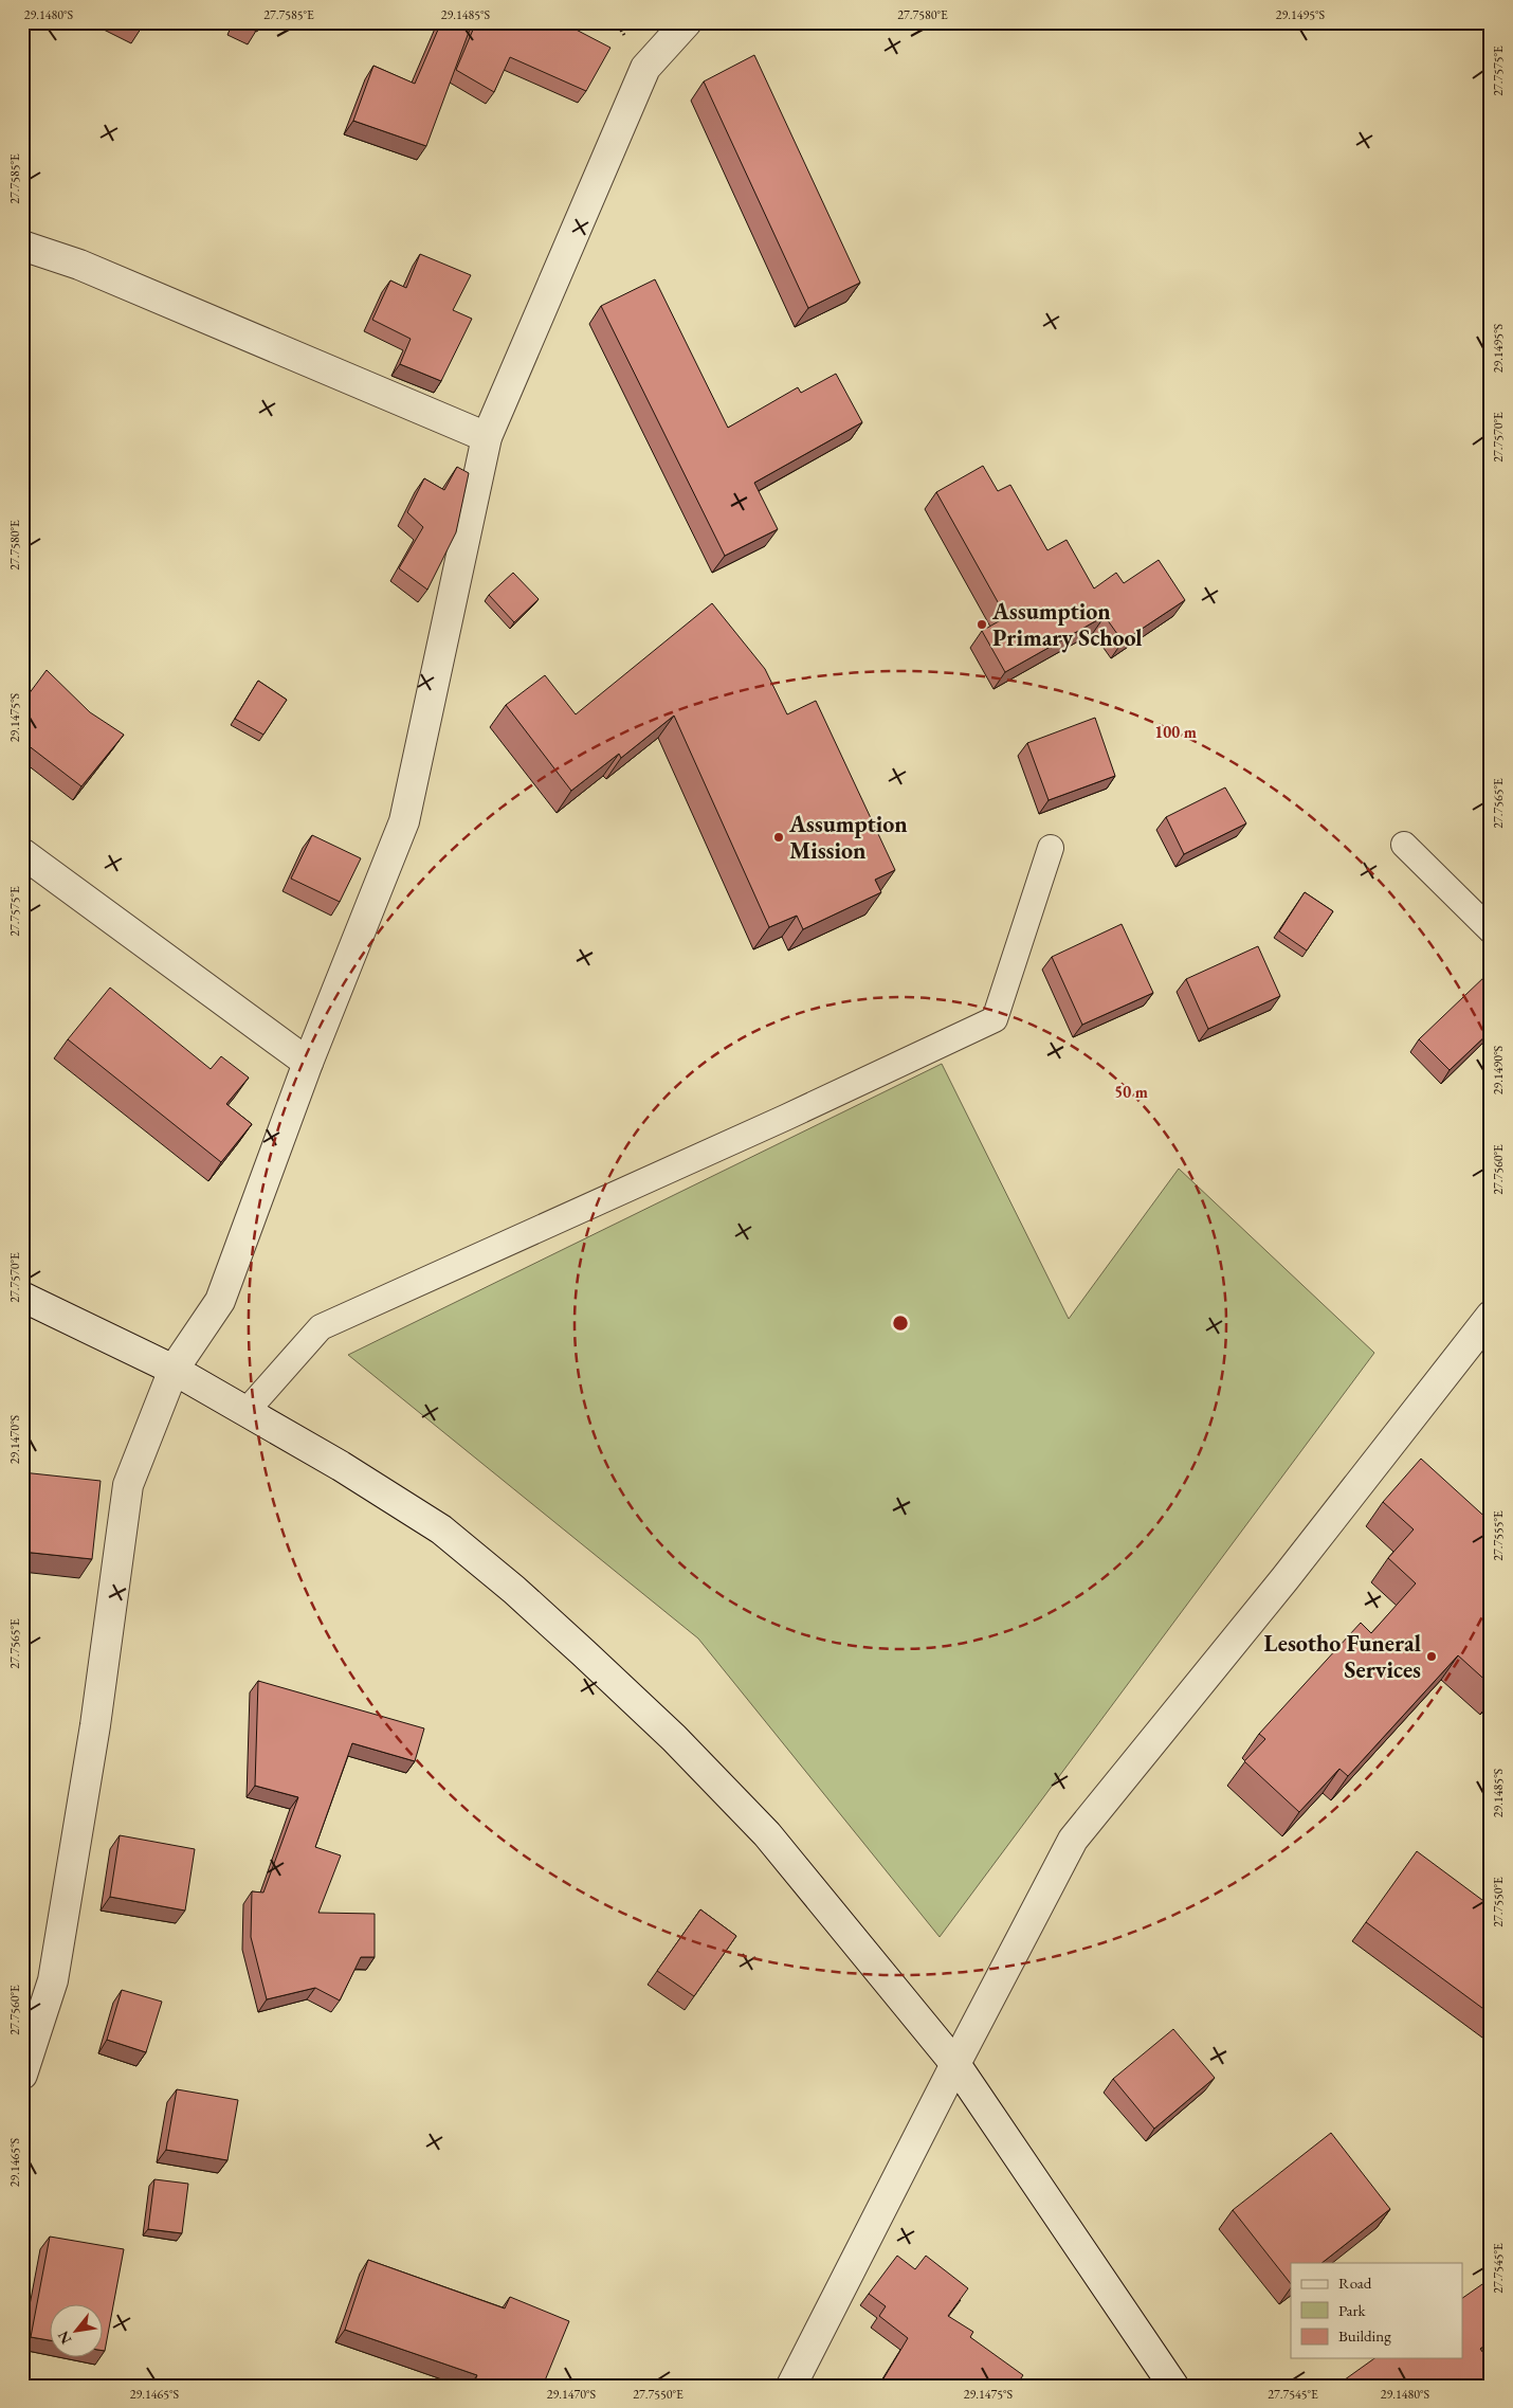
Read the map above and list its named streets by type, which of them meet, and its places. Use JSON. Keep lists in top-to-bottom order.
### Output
{
  "places": ["Assumption Primary School", "Assumption Mission", "Lesotho Funeral Services"],
  "legend": ["Road", "Park", "Building"],
  "north": "bottom left",
  "coordinates": [
    "29.1480°S",
    "27.7585°E",
    "29.1485°S",
    "27.7580°E",
    "29.1495°S",
    "27.7575°E",
    "27.7570°E",
    "29.1475°S",
    "27.7565°E",
    "29.1490°S",
    "27.7560°E",
    "29.1470°S",
    "27.7555°E",
    "27.7550°E",
    "29.1465°S",
    "27.7545°E"
  ],
  "rings": ["100 m", "50 m"]
}
